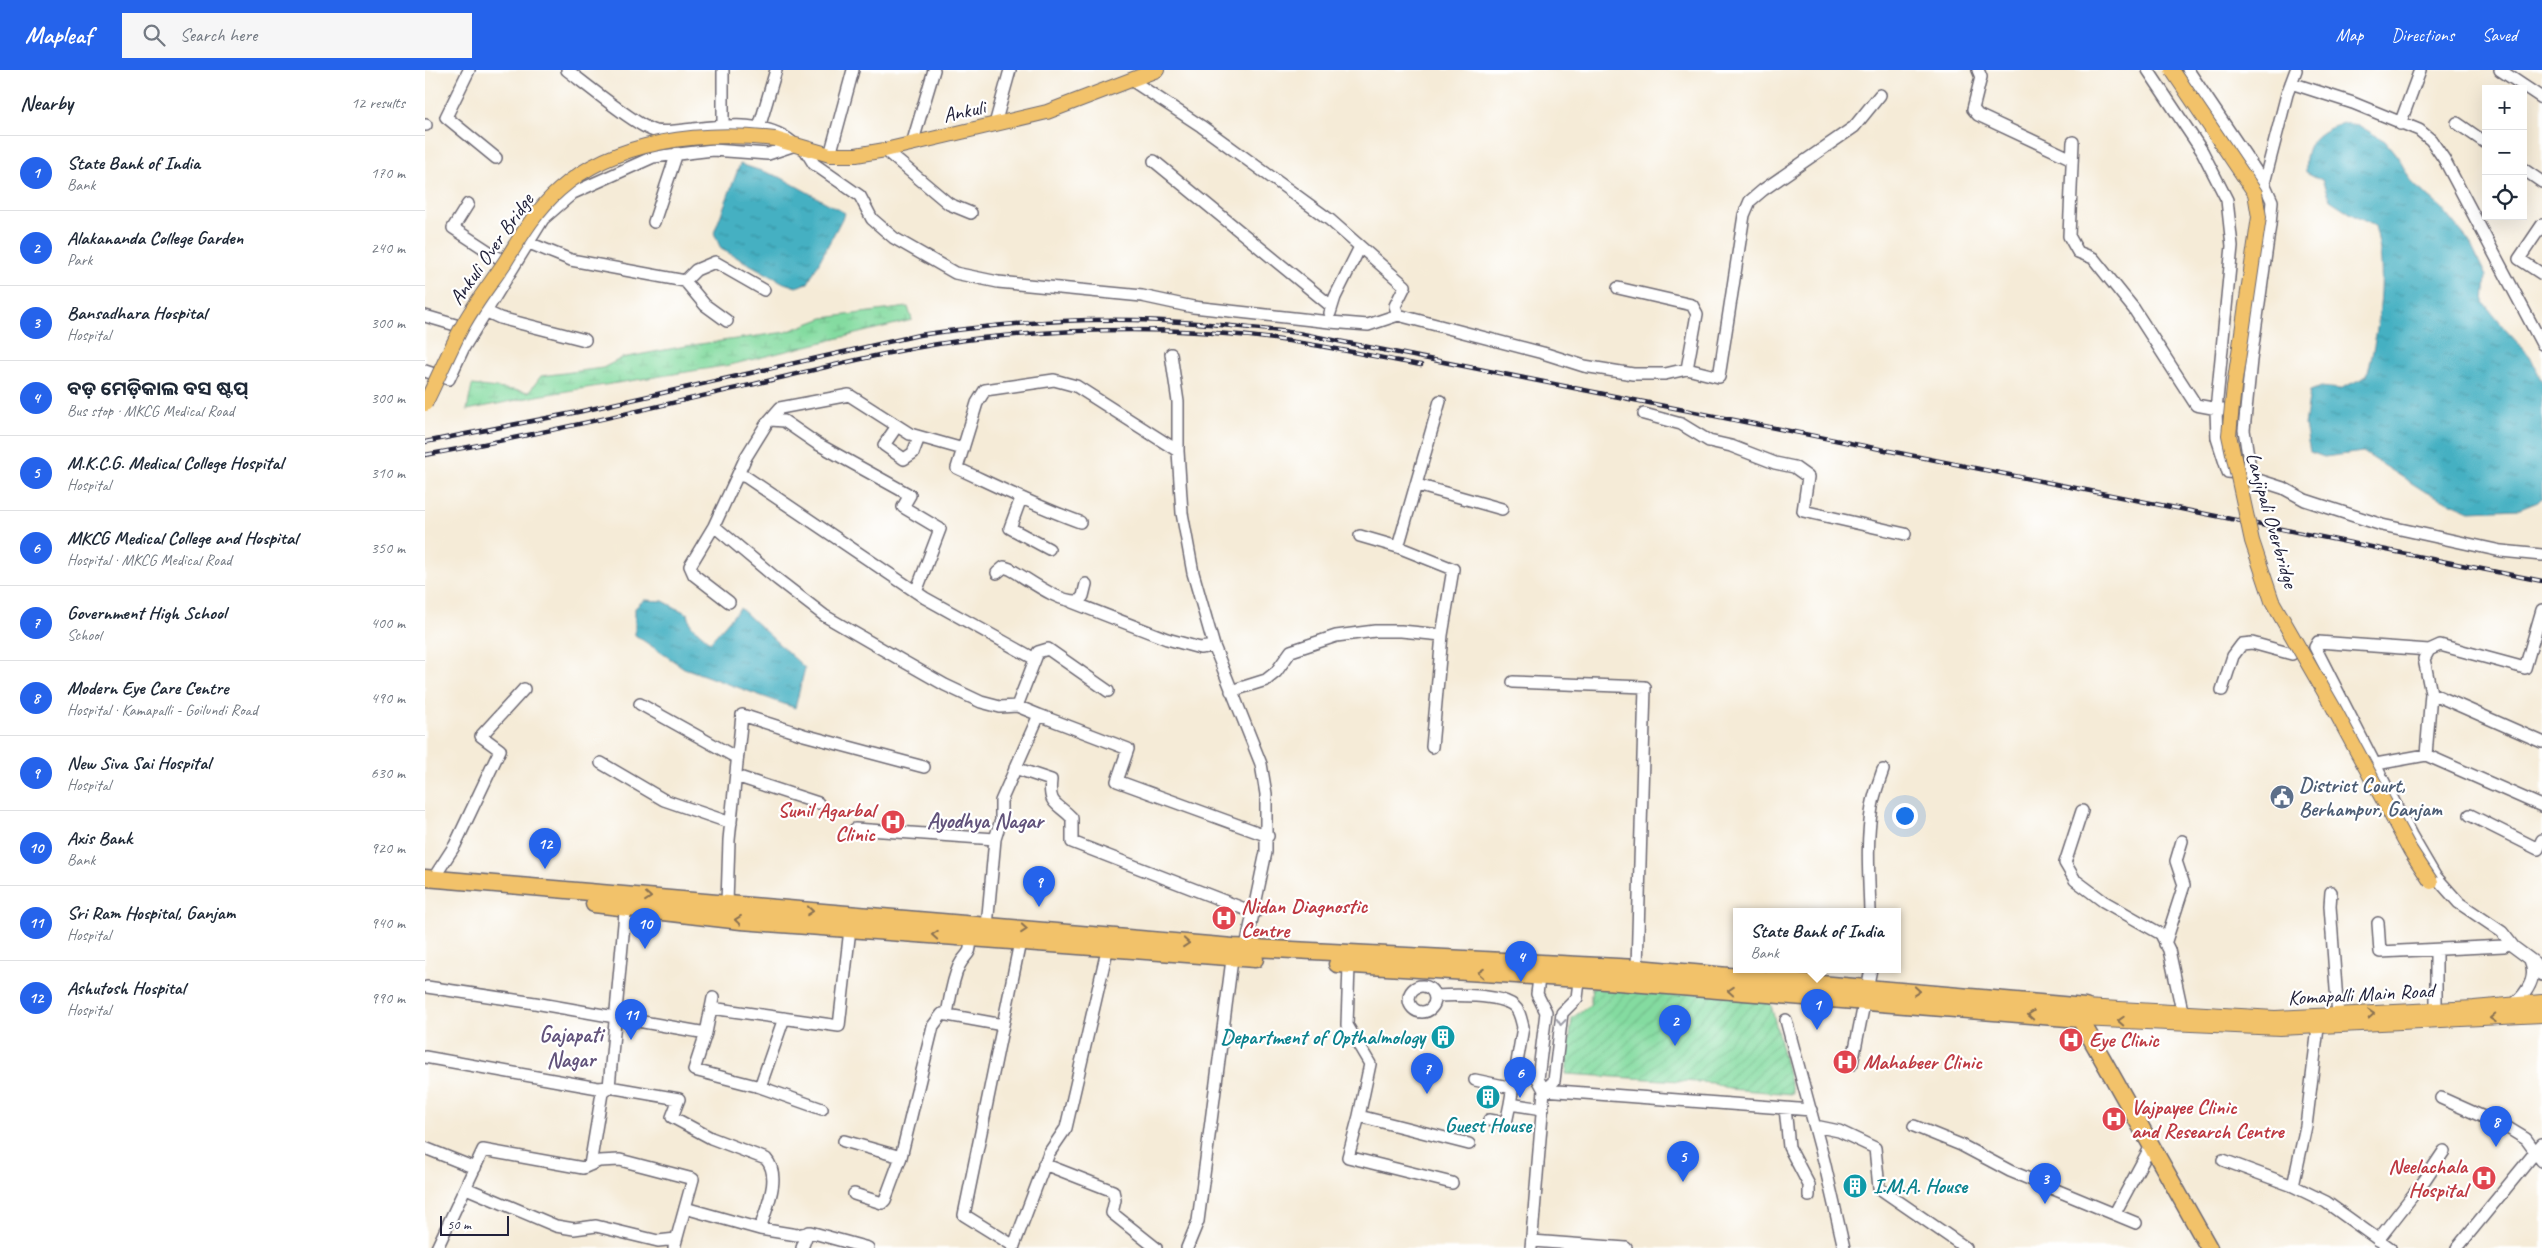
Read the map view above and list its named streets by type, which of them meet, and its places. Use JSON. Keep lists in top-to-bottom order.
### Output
{
  "streets": {
    "main road": [
      "Ankuli",
      "Ankuli Over Bridge",
      "Lanjipali Overbridge",
      "Komapalli Main Road"
    ]
  },
  "crossings": [
    ["Ankuli", "Ankuli Over Bridge"]
  ],
  "districts": ["Ayodhya Nagar", "Gajapati Nagar"],
  "places": {
    "public building": ["District Court, Berhampur, Ganjam"],
    "hospital": [
      "Sunil Agarbal Clinic",
      "Nidan Diagnostic Centre",
      "Eye Clinic",
      "Mahabeer Clinic",
      "Vajpayee Clinic and Research Centre",
      "Neelachala Hospital"
    ],
    "building": ["Department of Opthalmology", "Guest House", "I.M.A. House"]
  },
  "scale_bar": "50 m",
  "page": {
    "header": "Mapleaf",
    "search": "Search here",
    "nav": ["Map", "Directions", "Saved"],
    "heading": ["Nearby", "12 results"],
    "map_buttons": ["+", "−"],
    "list": [
      {
        "mark": "1",
        "name": "State Bank of India",
        "note": "Bank",
        "value": "170 m"
      },
      {
        "mark": "2",
        "name": "Alakananda College Garden",
        "note": "Park",
        "value": "240 m"
      },
      {
        "mark": "3",
        "name": "Bansadhara Hospital",
        "note": "Hospital",
        "value": "300 m"
      },
      {
        "mark": "4",
        "name": "ବଡ଼ ମେଡ଼ିକାଲ ବସ ଷ୍ଟପ୍",
        "note": "Bus stop · MKCG Medical Road",
        "value": "300 m"
      },
      {
        "mark": "5",
        "name": "M.K.C.G. Medical College Hospital",
        "note": "Hospital",
        "value": "310 m"
      },
      {
        "mark": "6",
        "name": "MKCG Medical College and Hospital",
        "note": "Hospital · MKCG Medical Road",
        "value": "350 m"
      },
      {
        "mark": "7",
        "name": "Government High School",
        "note": "School",
        "value": "400 m"
      },
      {
        "mark": "8",
        "name": "Modern Eye Care Centre",
        "note": "Hospital · Kamapalli - Goilundi Road",
        "value": "490 m"
      },
      {
        "mark": "9",
        "name": "New Siva Sai Hospital",
        "note": "Hospital",
        "value": "630 m"
      },
      {
        "mark": "10",
        "name": "Axis Bank",
        "note": "Bank",
        "value": "920 m"
      },
      {
        "mark": "11",
        "name": "Sri Ram Hospital, Ganjam",
        "note": "Hospital",
        "value": "940 m"
      },
      {
        "mark": "12",
        "name": "Ashutosh Hospital",
        "note": "Hospital",
        "value": "990 m"
      }
    ],
    "pins": [
      "12",
      "9",
      "10",
      "4",
      "1",
      "11",
      "2",
      "7",
      "6",
      "8",
      "5",
      "3"
    ],
    "popup": ["State Bank of India", "Bank"],
    "scale": "50 m"
  }
}
